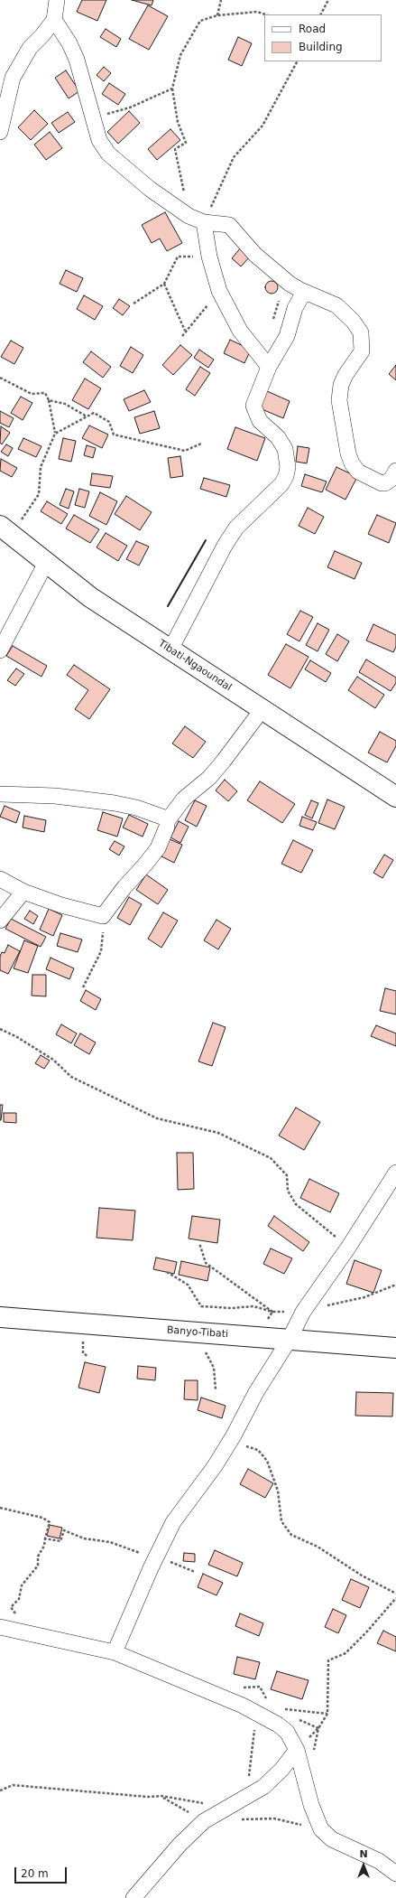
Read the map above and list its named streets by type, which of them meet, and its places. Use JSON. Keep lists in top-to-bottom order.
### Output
{
  "streets": {
    "highway": ["Tibati-Ngaoundal", "Banyo-Tibati"]
  },
  "legend": ["Road", "Building"],
  "scale_bar": "20 m",
  "north": "top"
}
